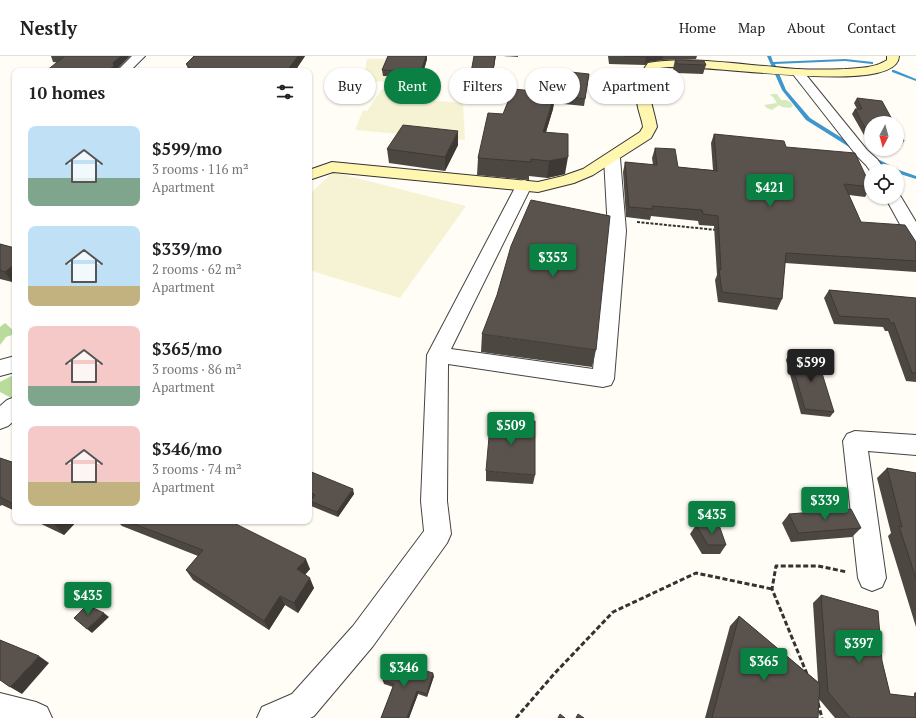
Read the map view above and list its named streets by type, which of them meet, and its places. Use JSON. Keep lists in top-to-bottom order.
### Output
{
  "north": "bottom",
  "page": {
    "header": "Nestly",
    "nav": [
      "Home",
      "Map",
      "About",
      "Contact"
    ],
    "chip": [
      "Buy",
      "Rent",
      "Filters",
      "New",
      "Apartment"
    ],
    "heading": "10 homes",
    "list": [
      {
        "name": "$599/mo",
        "note": "3 rooms · 116 m² · Apartment"
      },
      {
        "name": "$339/mo",
        "note": "2 rooms · 62 m² · Apartment"
      },
      {
        "name": "$365/mo",
        "note": "3 rooms · 86 m² · Apartment"
      },
      {
        "name": "$346/mo",
        "note": "3 rooms · 74 m² · Apartment"
      }
    ],
    "price": [
      "$421",
      "$353",
      "$599",
      "$509",
      "$339",
      "$435",
      "$435",
      "$397",
      "$365",
      "$346"
    ]
  }
}
